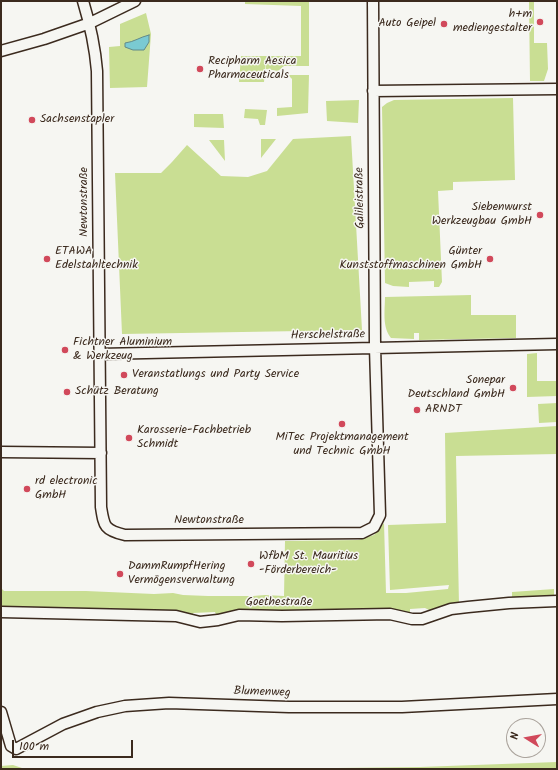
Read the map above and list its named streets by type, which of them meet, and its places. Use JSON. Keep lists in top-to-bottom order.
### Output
{
  "streets": {
    "street": [
      "Galileistraße",
      "Newtonstraße",
      "Herschelstraße",
      "Goethestraße",
      "Blumenweg"
    ]
  },
  "crossings": [
    ["Galileistraße", "Newtonstraße"],
    ["Galileistraße", "Herschelstraße"],
    ["Newtonstraße", "Herschelstraße"]
  ],
  "places": [
    "h+m mediengestalter",
    "Auto Geipel",
    "Recipharm Aesica Pharmaceuticals",
    "Sachsenstapler",
    "Siebenwurst Werkzeugbau GmbH",
    "ETAWA Edelstahltechnik",
    "Günter Kunststoffmaschinen GmbH",
    "Fichtner Aluminium & Werkzeug",
    "Veranstatlungs und Party Service",
    "Sonepar Deutschland GmbH",
    "Schütz Beratung",
    "ARNDT",
    "MiTec Projektmanagement und Technic GmbH",
    "Karosserie-Fachbetrieb Schmidt",
    "rd electronic GmbH",
    "WfbM St. Mauritius -Förderbereich-",
    "DammRumpfHering Vermögensverwaltung"
  ],
  "scale_bar": "100 m",
  "north": "left"
}
